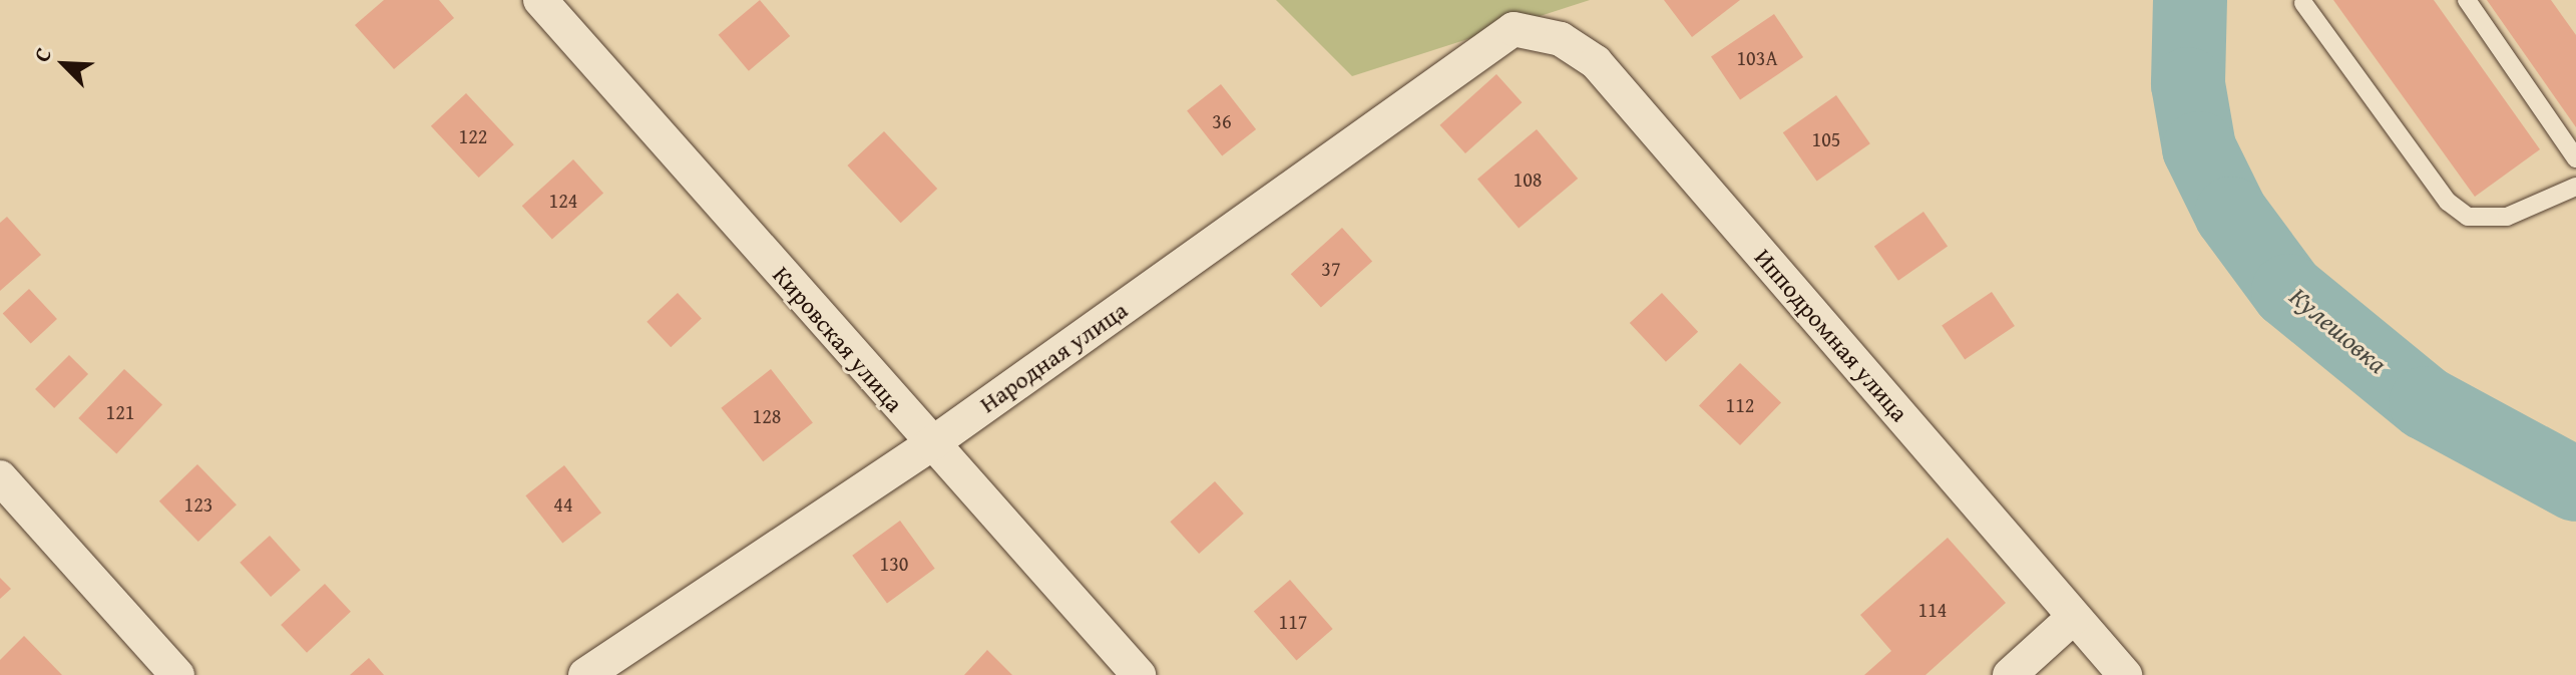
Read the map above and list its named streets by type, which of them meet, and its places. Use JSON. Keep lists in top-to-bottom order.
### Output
{
  "streets": {
    "street": ["Ипподромная улица", "Кировская улица", "Народная улица"]
  },
  "crossings": [
    ["Ипподромная улица", "Народная улица"],
    ["Кировская улица", "Народная улица"]
  ],
  "water": ["Кулешовка"],
  "house_numbers": [
    "103А",
    "36",
    "122",
    "105",
    "108",
    "124",
    "37",
    "112",
    "121",
    "128",
    "123",
    "44",
    "130",
    "114",
    "117"
  ],
  "north": "top left"
}
